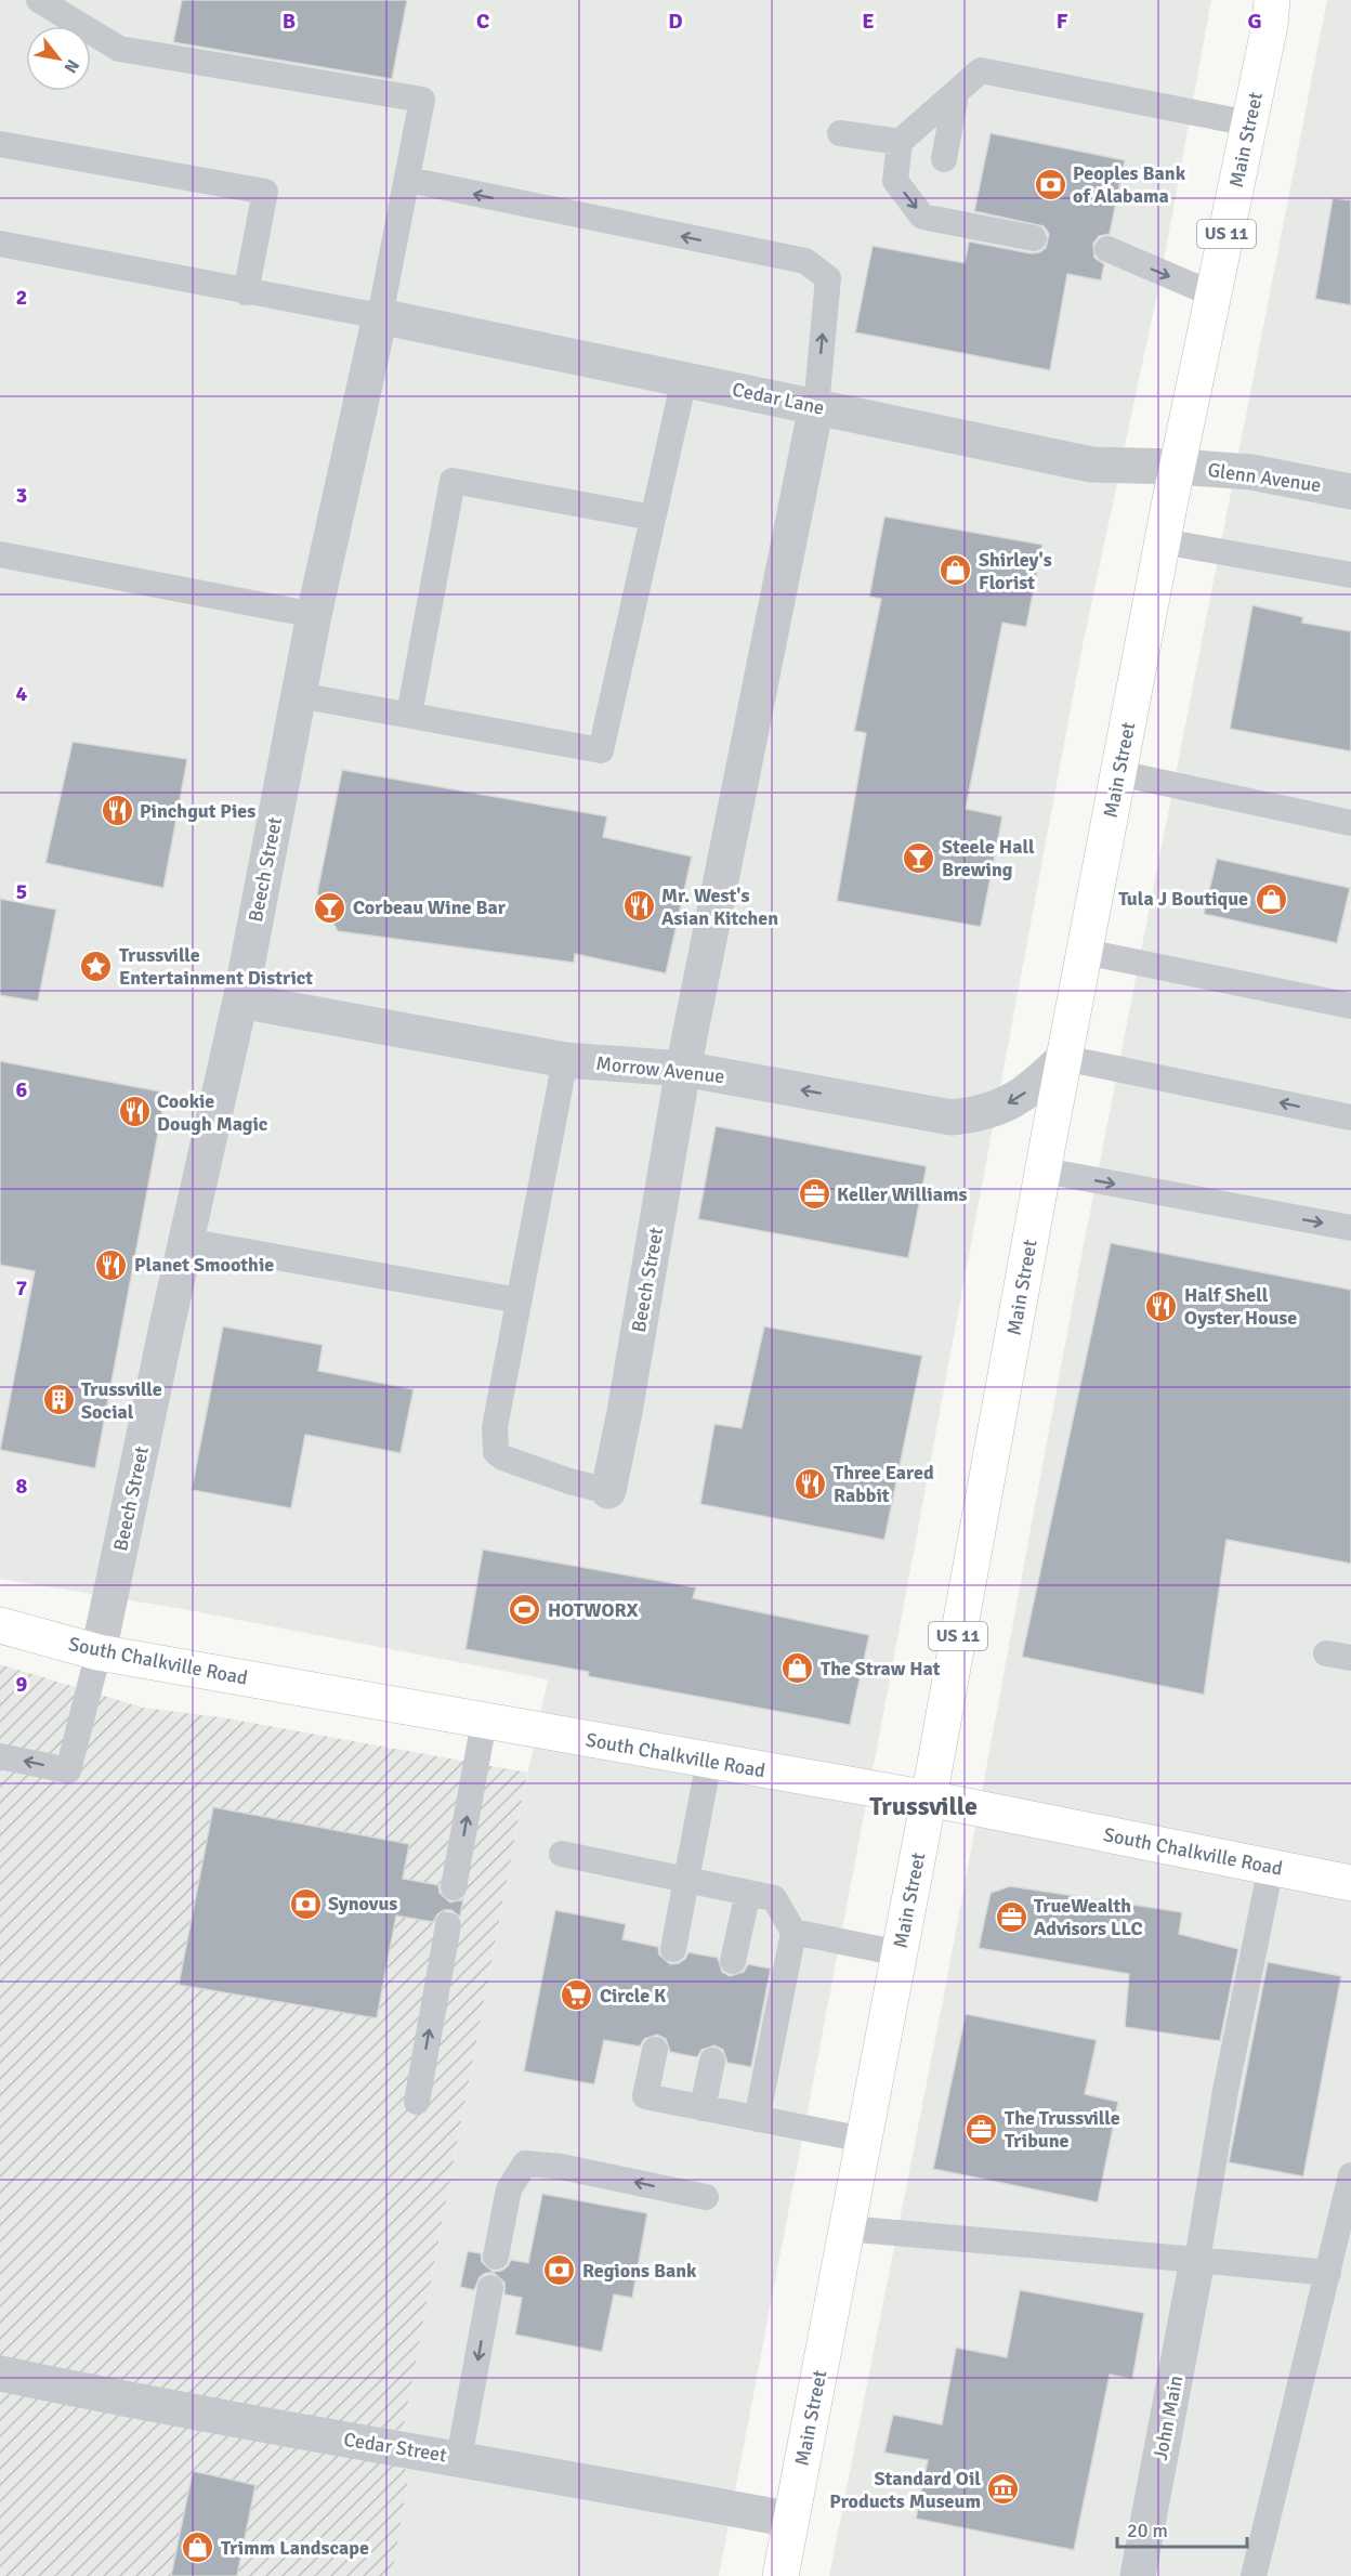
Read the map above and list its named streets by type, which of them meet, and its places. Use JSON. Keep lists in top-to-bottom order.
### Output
{
  "streets": {
    "main road": ["Main Street", "US 11", "South Chalkville Road"],
    "street": [
      "Cedar Lane",
      "Glenn Avenue",
      "Beech Street",
      "Morrow Avenue",
      "John Main",
      "Cedar Street"
    ]
  },
  "crossings": [
    ["Main Street", "Cedar Lane"],
    ["Main Street", "Glenn Avenue"],
    ["Main Street", "Morrow Avenue"],
    ["Main Street", "South Chalkville Road"],
    ["Main Street", "Cedar Street"],
    ["Cedar Lane", "Glenn Avenue"],
    ["Cedar Lane", "Beech Street"],
    ["Beech Street", "Morrow Avenue"],
    ["Beech Street", "South Chalkville Road"]
  ],
  "one_way": ["Morrow Avenue"],
  "districts": ["Trussville"],
  "places": {
    "bank": ["Peoples Bank of Alabama", "Synovus", "Regions Bank"],
    "shop": [
      "Shirley's Florist",
      "Tula J Boutique",
      "The Straw Hat",
      "Trimm Landscape"
    ],
    "restaurant": [
      "Pinchgut Pies",
      "Mr. West's Asian Kitchen",
      "Cookie Dough Magic",
      "Planet Smoothie",
      "Half Shell Oyster House",
      "Three Eared Rabbit"
    ],
    "bar": ["Steele Hall Brewing", "Corbeau Wine Bar"],
    "place": ["Trussville Entertainment District"],
    "office": ["Keller Williams", "TrueWealth Advisors LLC", "The Trussville Tribune"],
    "building": ["Trussville Social"],
    "sports": ["HOTWORX"],
    "supermarket": ["Circle K"],
    "museum": ["Standard Oil Products Museum"]
  },
  "scale_bar": "20 m",
  "north": "bottom right",
  "grid": {
    "columns": [
      "B",
      "C",
      "D",
      "E",
      "F",
      "G"
    ],
    "rows": [
      "2",
      "3",
      "4",
      "5",
      "6",
      "7",
      "8",
      "9"
    ]
  }
}
